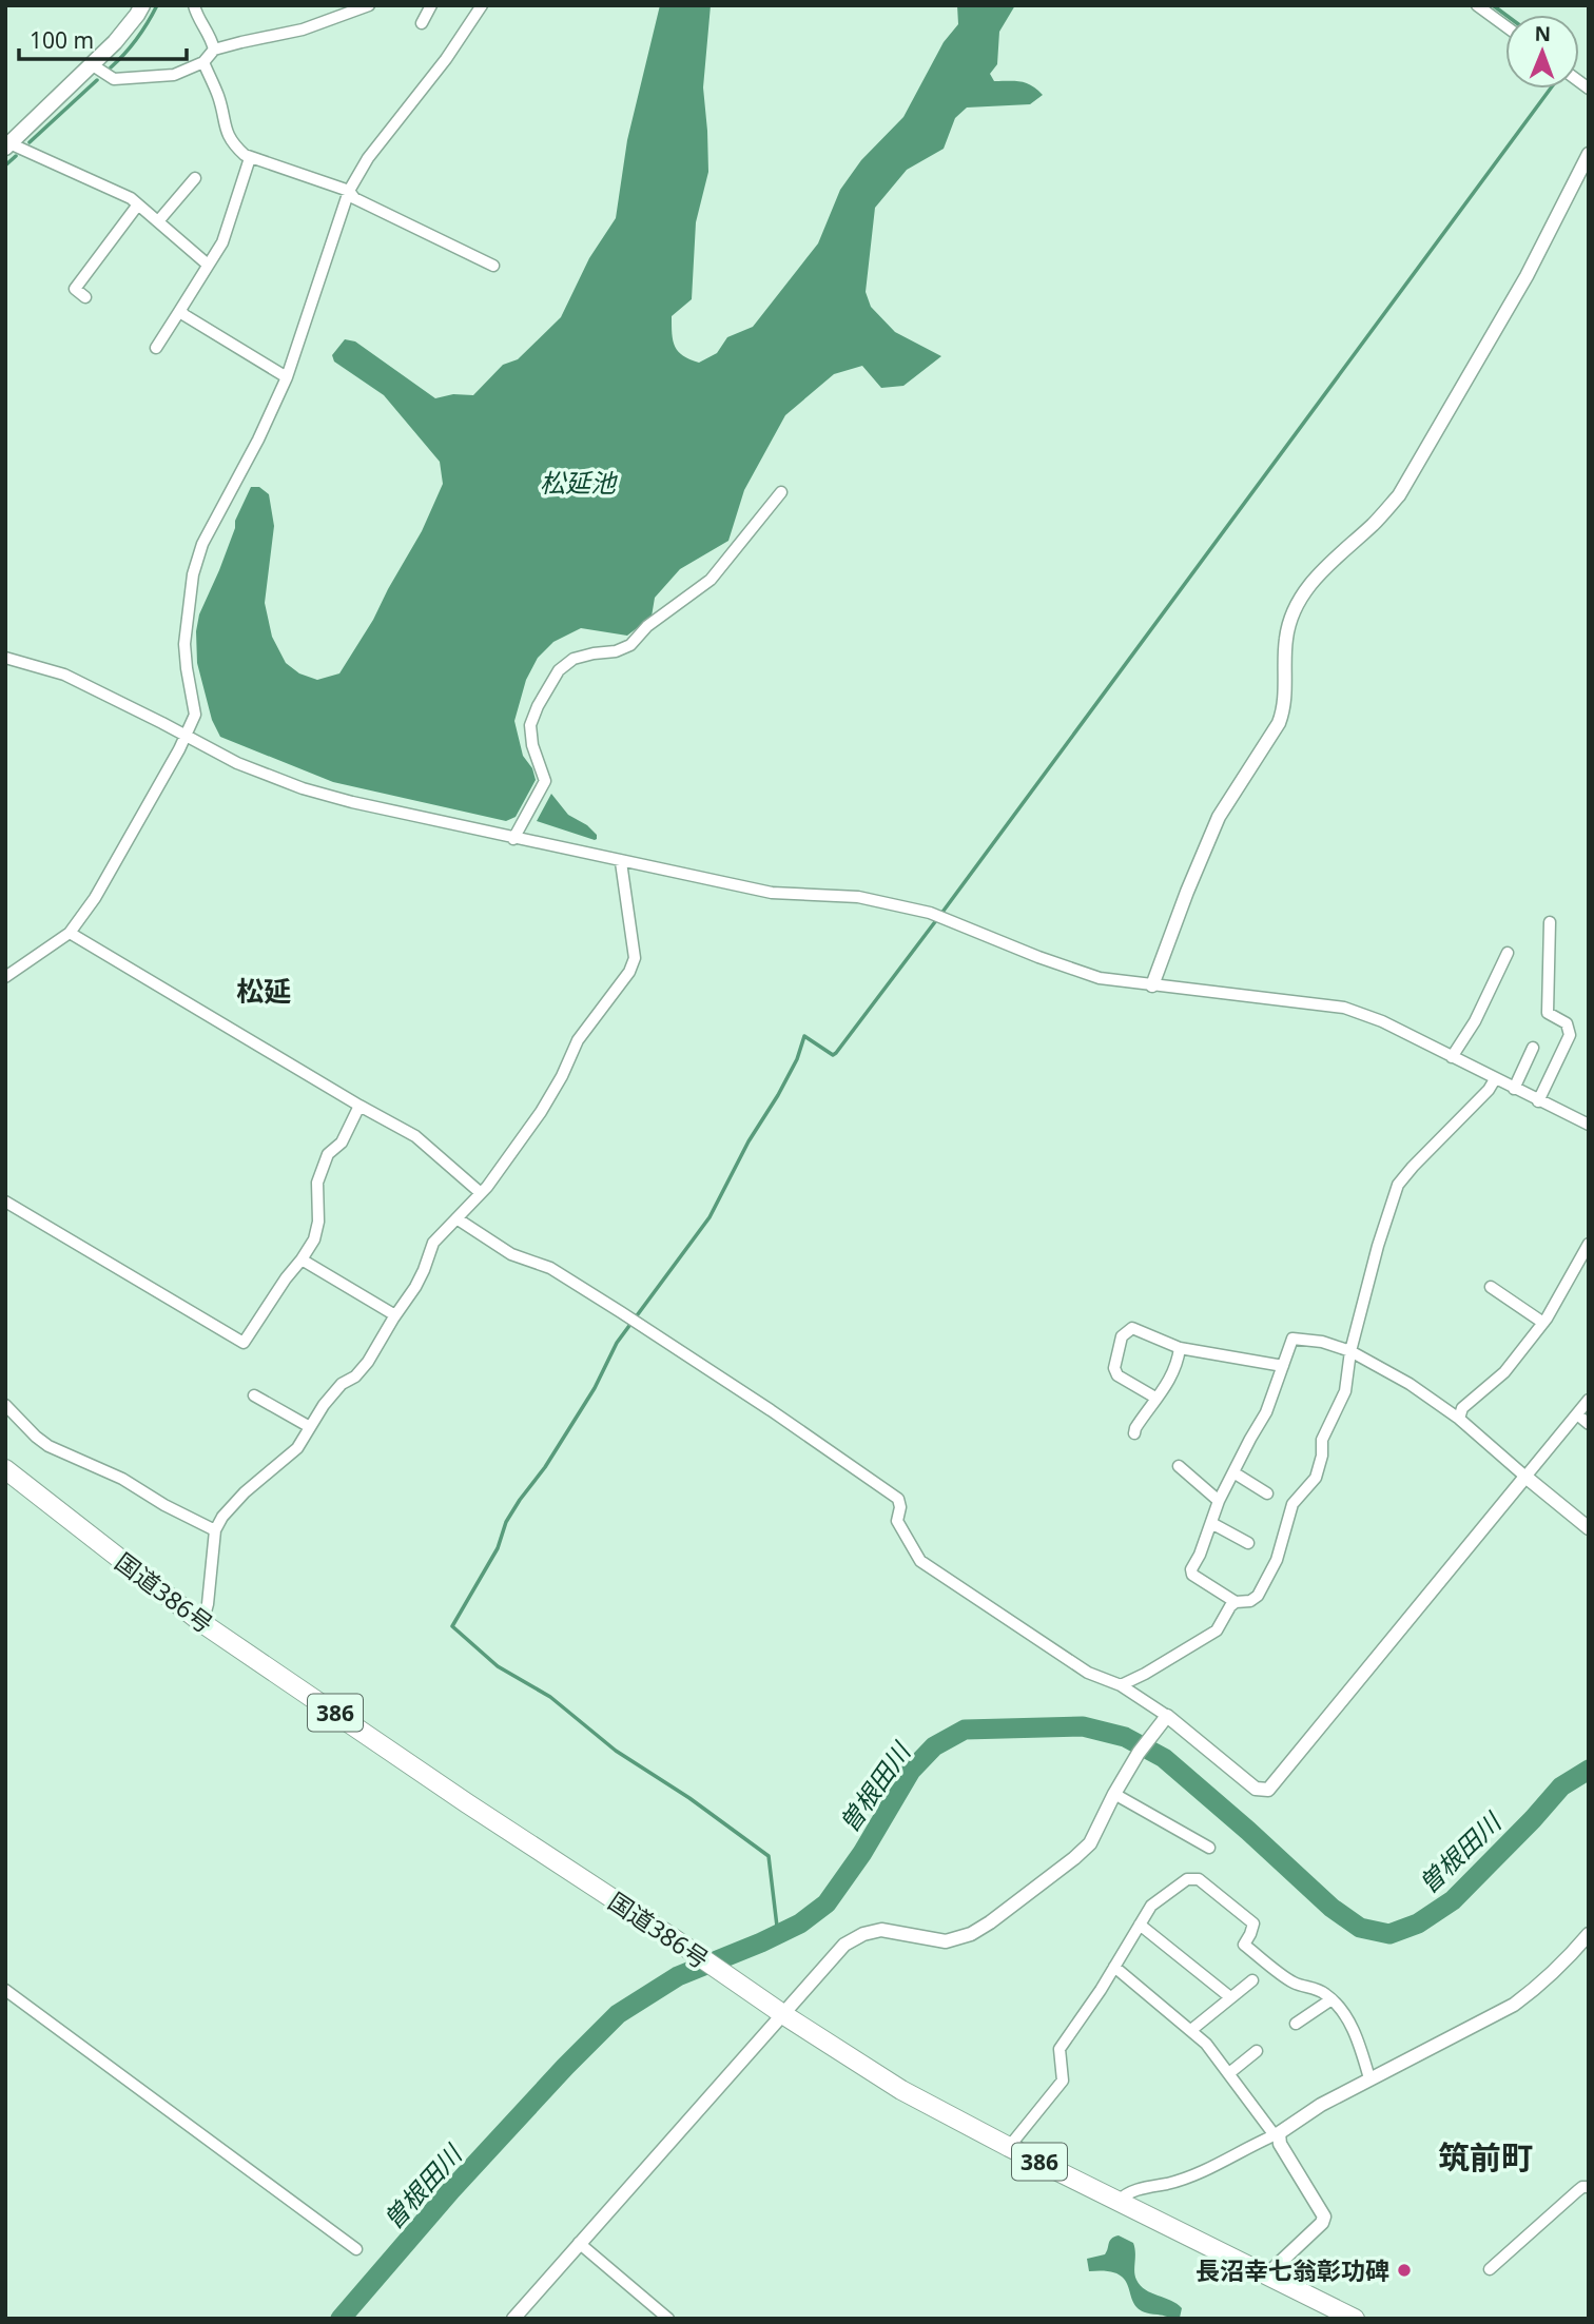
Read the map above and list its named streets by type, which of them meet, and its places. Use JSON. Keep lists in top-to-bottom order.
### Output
{
  "streets": {
    "highway": ["国道386号", "386"]
  },
  "districts": ["松延", "筑前町"],
  "water": ["松延池", "曽根田川"],
  "places": ["長沼幸七翁彰功碑"],
  "scale_bar": "100 m",
  "north": "top"
}
